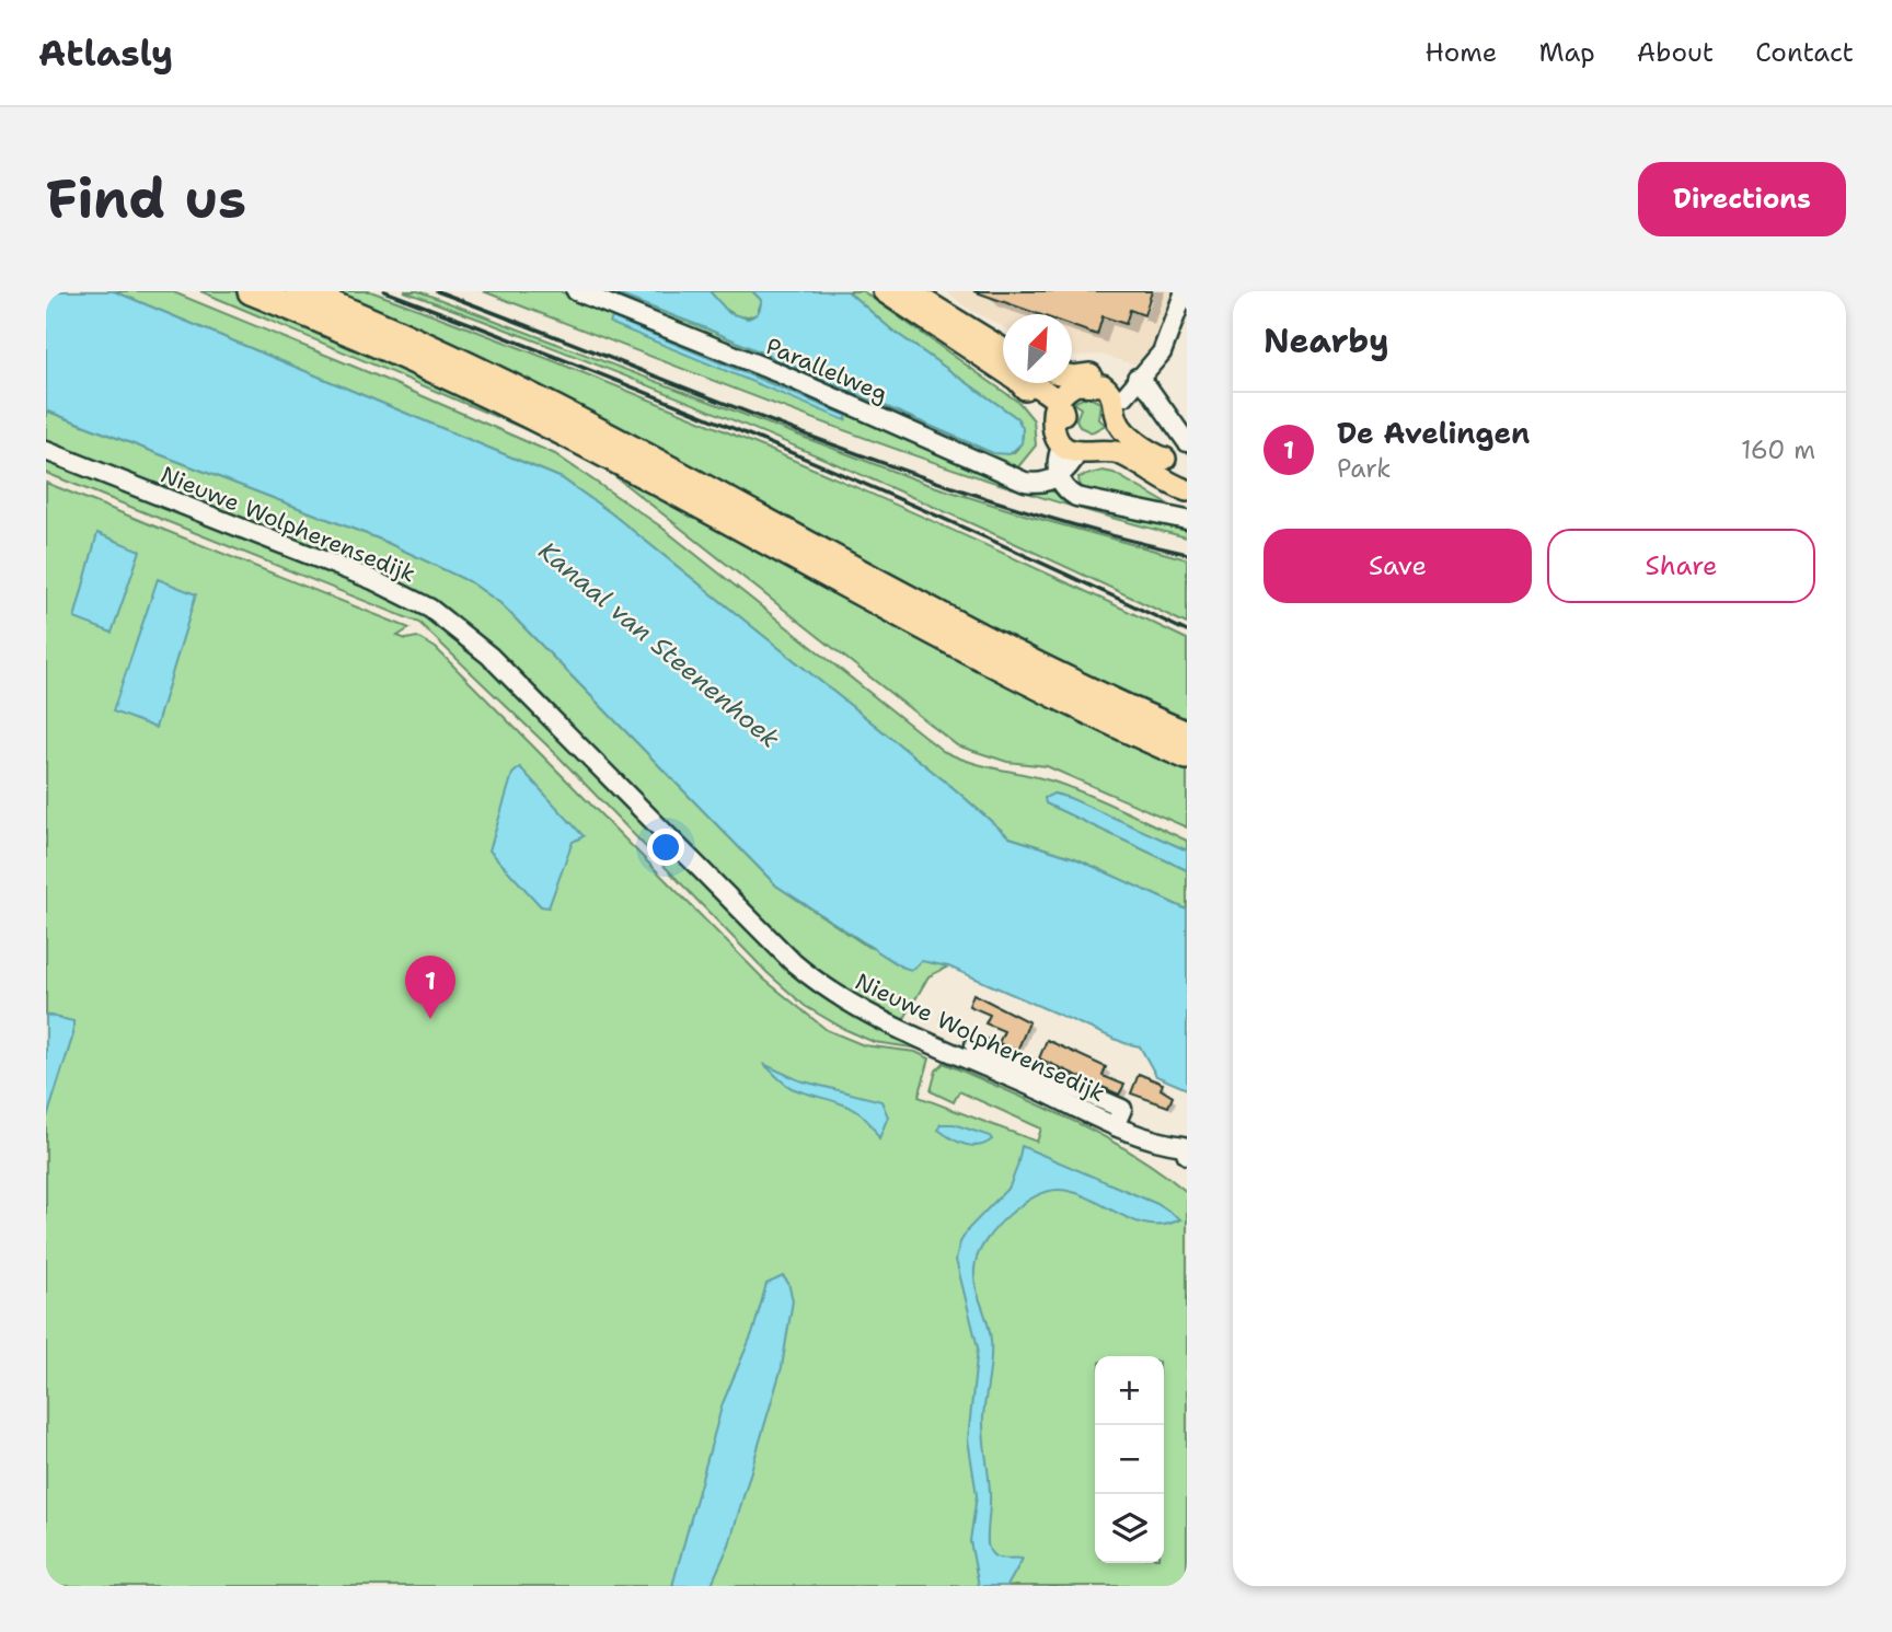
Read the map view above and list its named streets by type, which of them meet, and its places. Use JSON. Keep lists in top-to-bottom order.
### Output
{
  "streets": {
    "street": ["Parallelweg", "Nieuwe Wolpherensedijk"]
  },
  "water": ["Kanaal van Steenenhoek"],
  "north": "top right",
  "page": {
    "header": "Atlasly",
    "nav": [
      "Home",
      "Map",
      "About",
      "Contact"
    ],
    "buttons": [
      "Directions",
      ["Save", "Share"]
    ],
    "title": "Find us",
    "heading": "Nearby",
    "list": [
      {
        "mark": "1",
        "name": "De Avelingen",
        "note": "Park",
        "value": "160 m"
      }
    ],
    "pins": "1",
    "map_buttons": ["+", "−"]
  }
}
